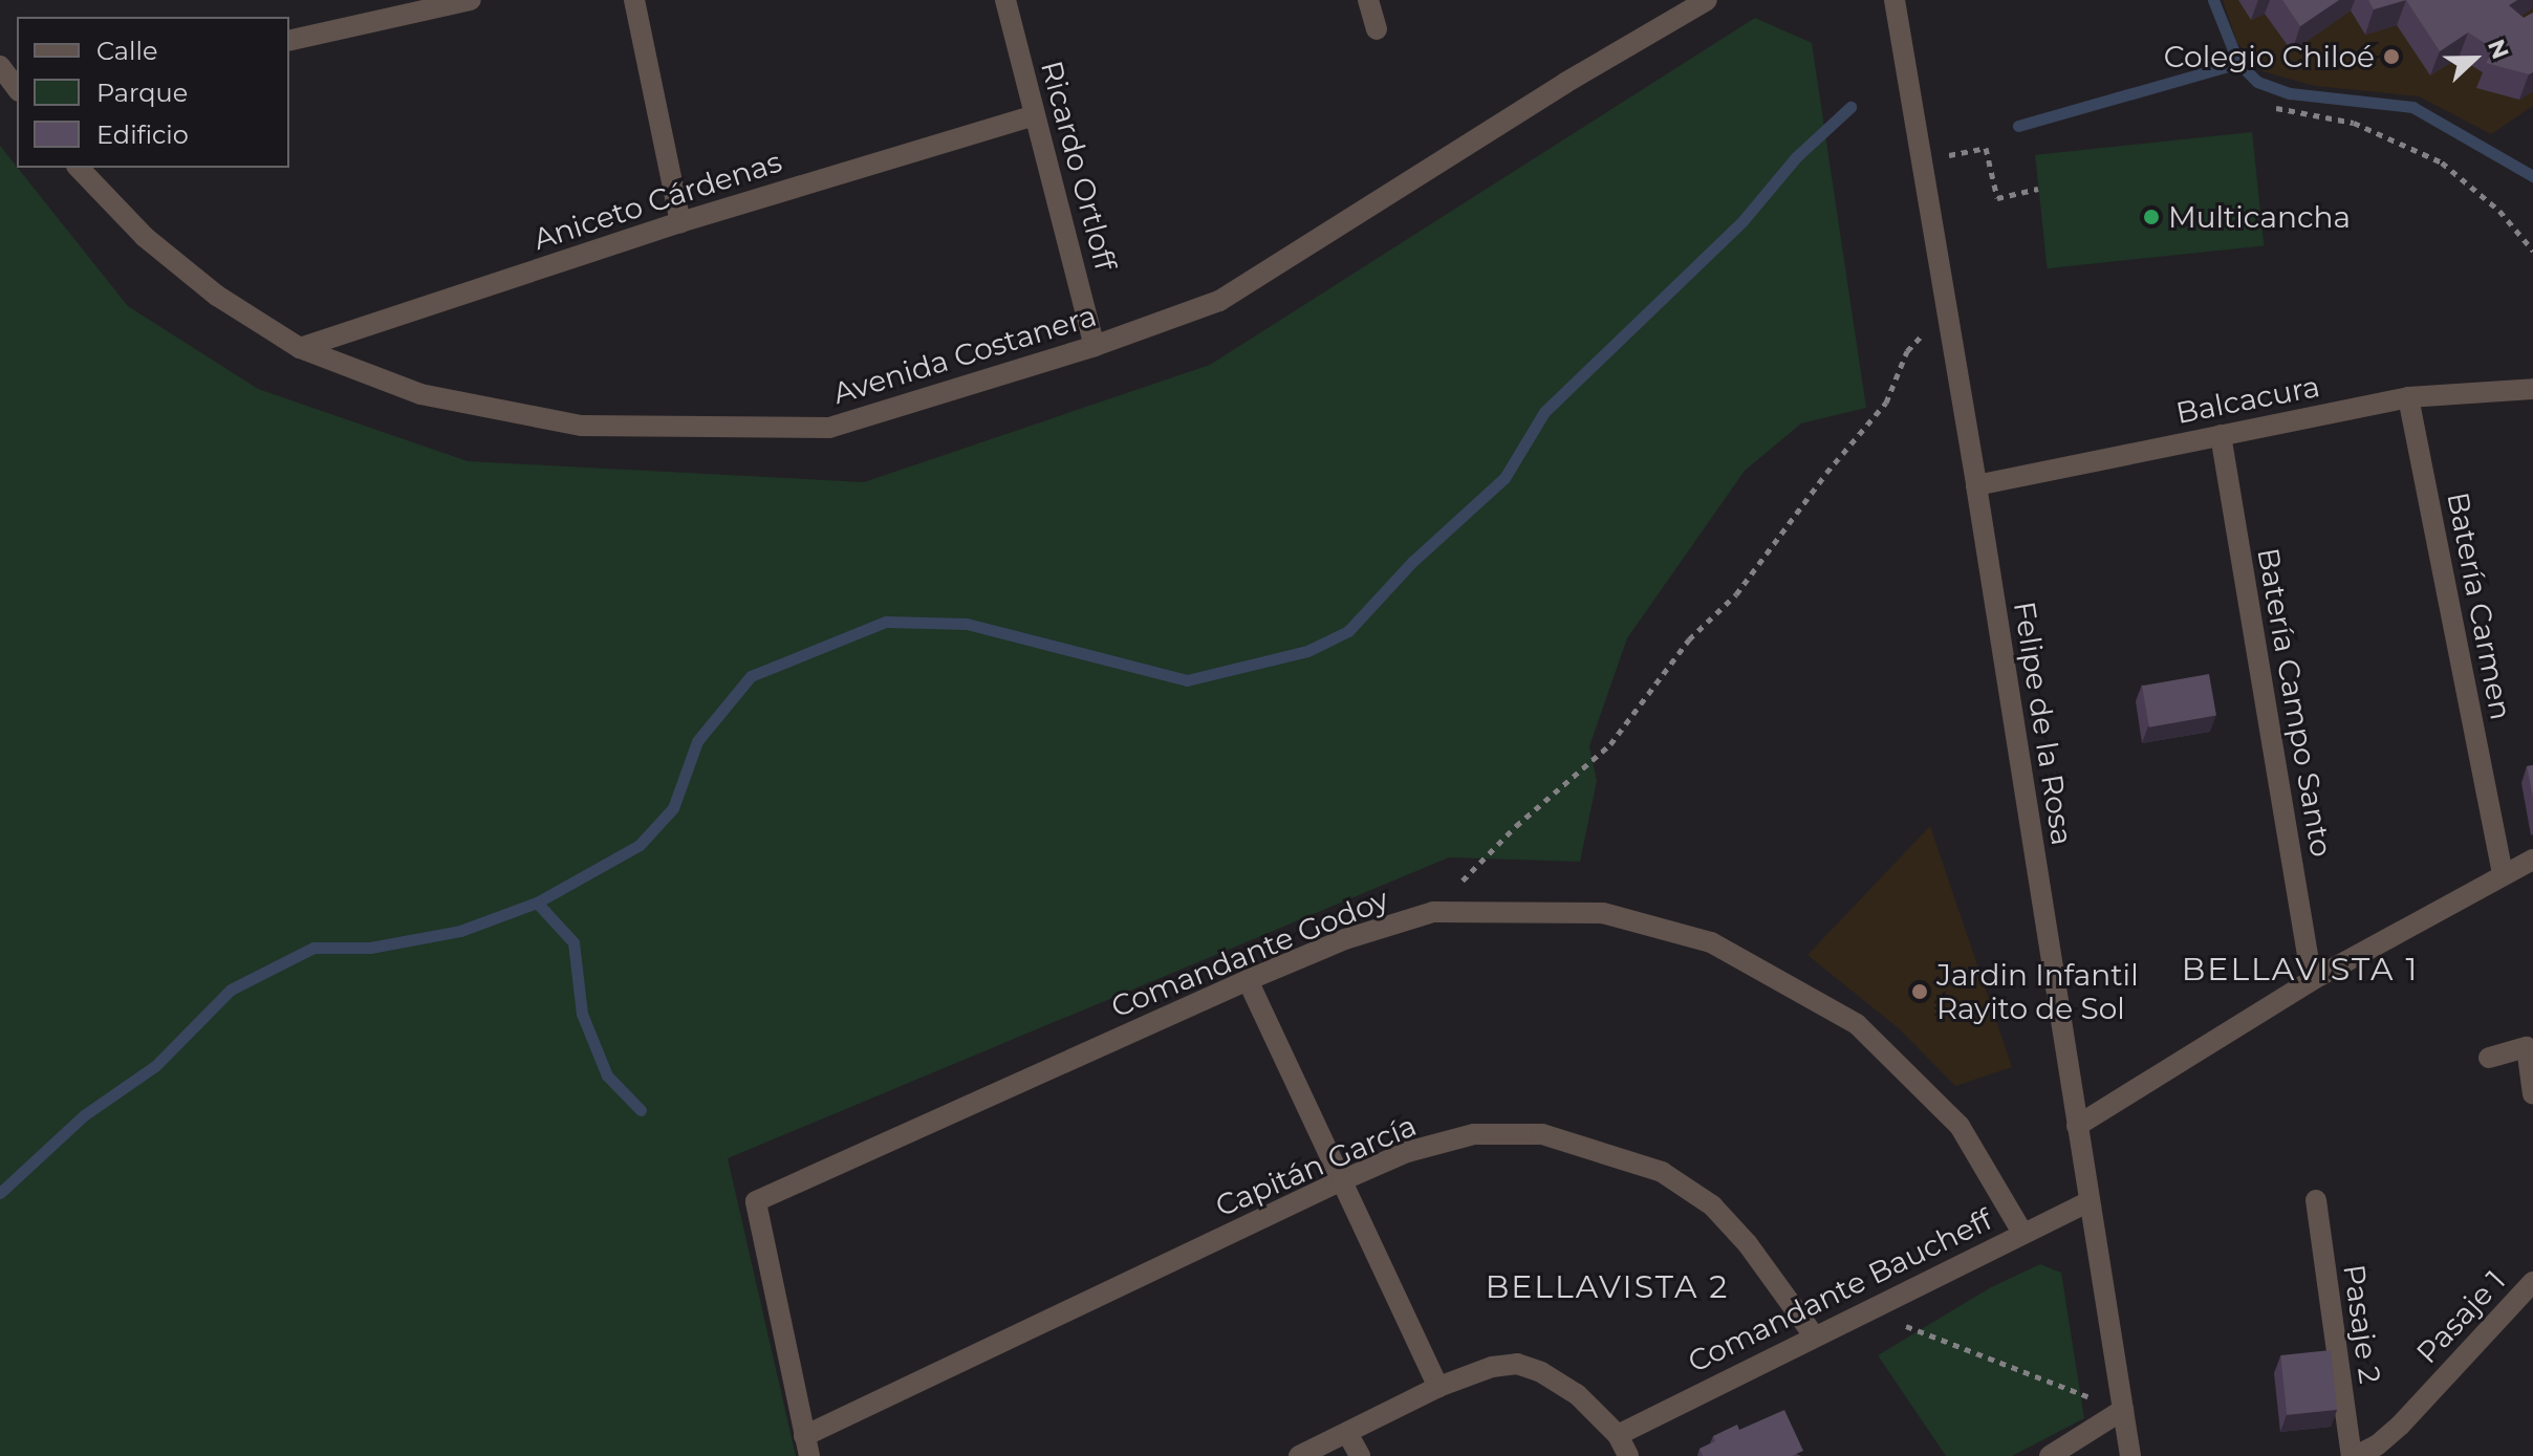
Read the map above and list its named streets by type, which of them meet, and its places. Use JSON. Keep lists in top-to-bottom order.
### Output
{
  "streets": {
    "street": [
      "Ricardo Ortloff",
      "Aniceto Cárdenas",
      "Avenida Costanera",
      "Balcacura",
      "Batería Carmen",
      "Batería Campo Santo",
      "Felipe de la Rosa",
      "Comandante Godoy",
      "Capitán García",
      "Comandante Baucheff",
      "Pasaje 1",
      "Pasaje 2"
    ]
  },
  "crossings": [
    ["Ricardo Ortloff", "Aniceto Cárdenas"],
    ["Ricardo Ortloff", "Avenida Costanera"],
    ["Aniceto Cárdenas", "Avenida Costanera"],
    ["Balcacura", "Batería Carmen"],
    ["Balcacura", "Batería Campo Santo"],
    ["Balcacura", "Felipe de la Rosa"],
    ["Felipe de la Rosa", "Comandante Baucheff"],
    ["Comandante Godoy", "Capitán García"],
    ["Comandante Godoy", "Comandante Baucheff"],
    ["Capitán García", "Comandante Baucheff"],
    ["Pasaje 1", "Pasaje 2"]
  ],
  "districts": ["BELLAVISTA 1", "BELLAVISTA 2"],
  "places": ["Colegio Chiloé", "Multicancha", "Jardin Infantil Rayito de Sol"],
  "legend": ["Calle", "Parque", "Edificio"],
  "north": "right"
}
